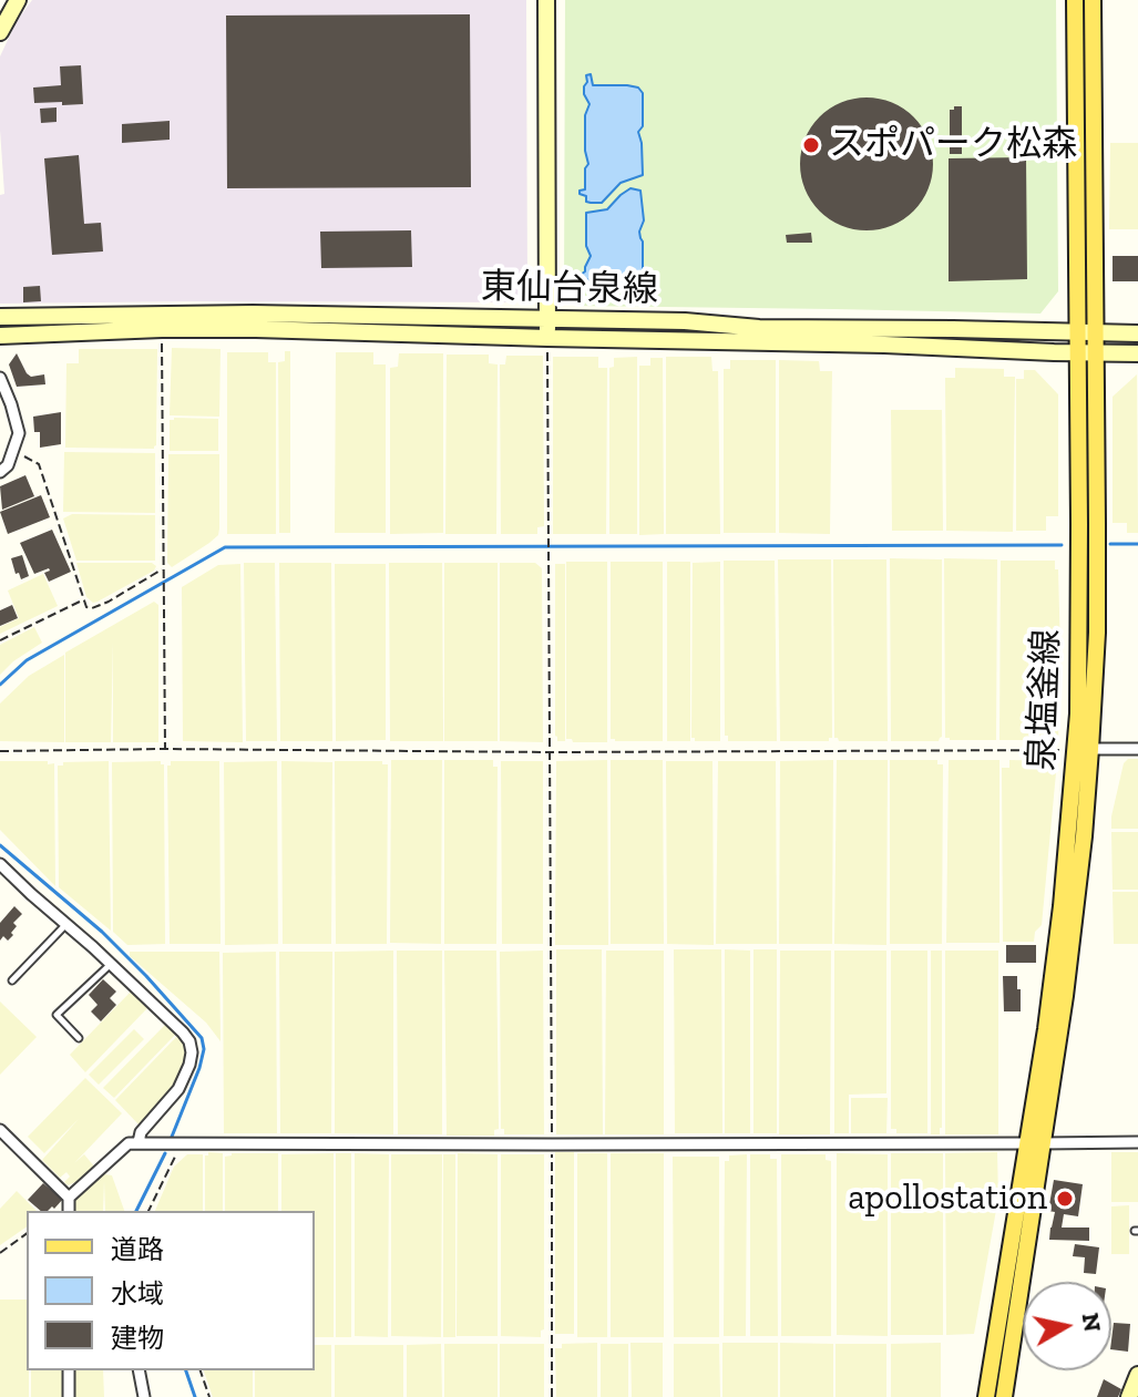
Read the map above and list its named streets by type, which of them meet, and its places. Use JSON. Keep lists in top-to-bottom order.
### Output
{
  "streets": {
    "main road": ["泉塩釜線"],
    "street": ["東仙台泉線"]
  },
  "crossings": [
    ["東仙台泉線", "泉塩釜線"]
  ],
  "places": ["スポパーク松森", "apollostation"],
  "legend": ["道路", "水域", "建物"],
  "north": "right"
}
